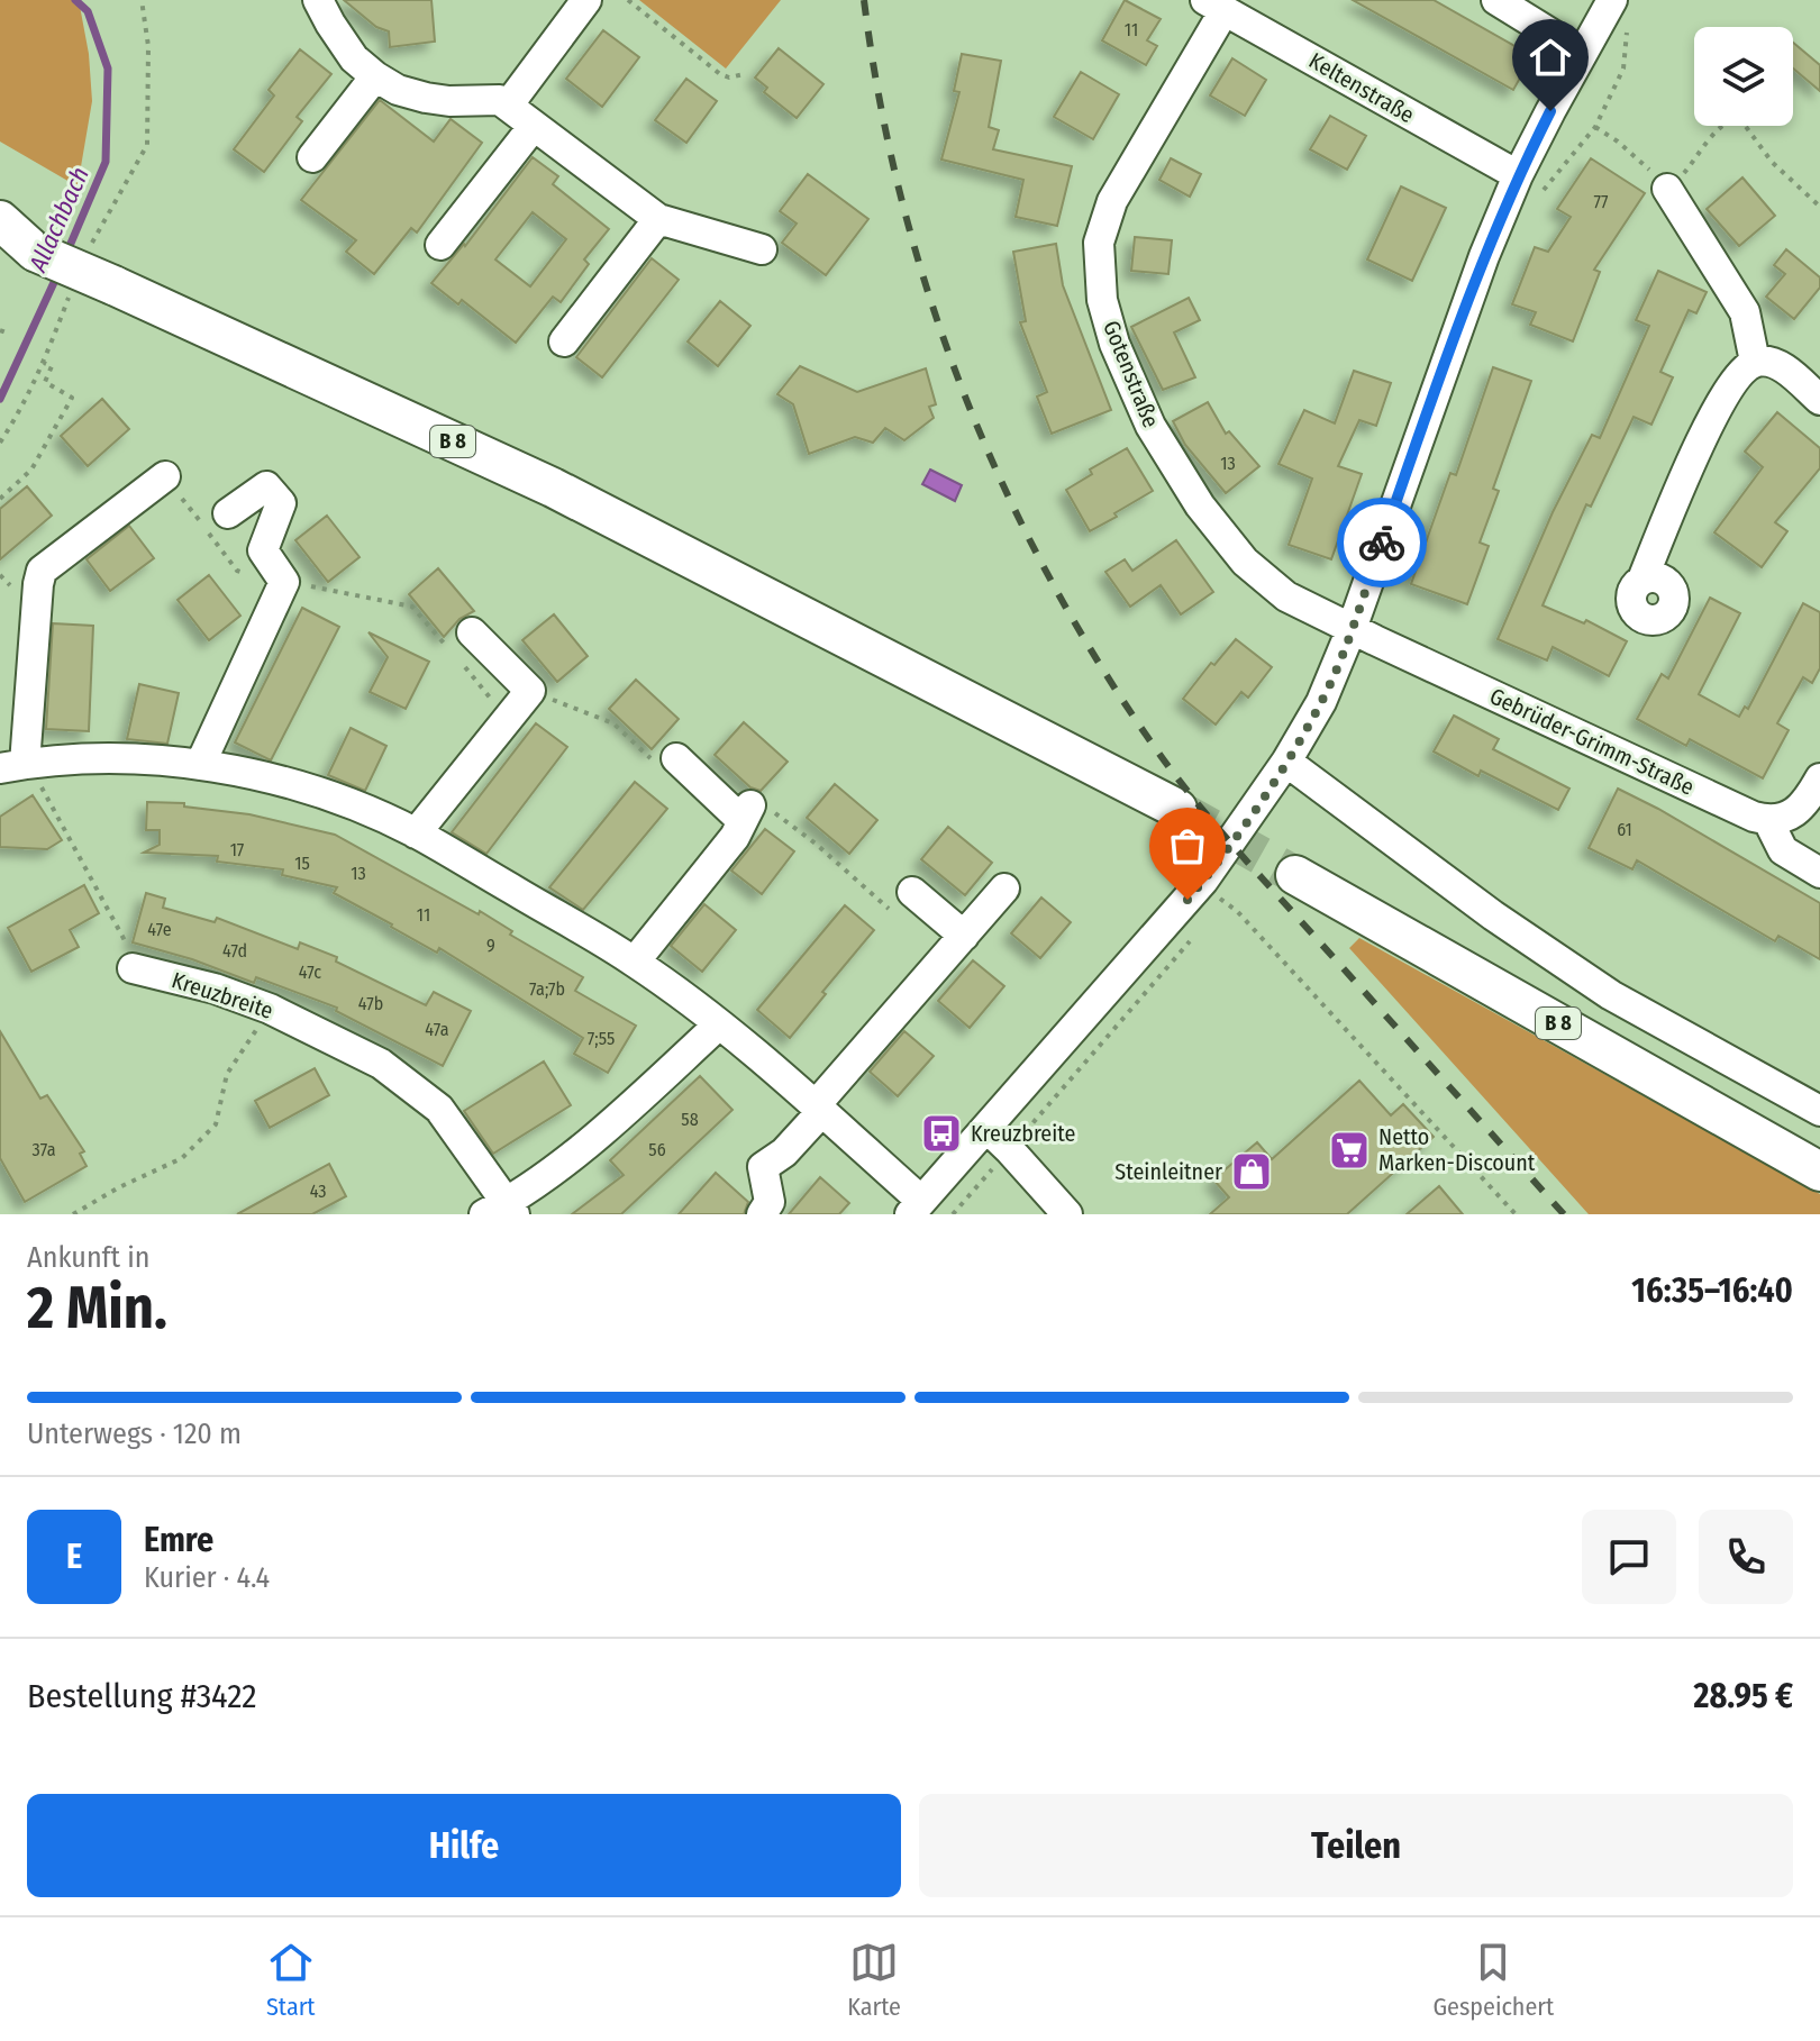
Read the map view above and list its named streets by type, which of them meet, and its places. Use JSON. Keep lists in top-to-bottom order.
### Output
{
  "streets": {
    "main road": ["B 8"],
    "street": [
      "Keltenstraße",
      "Gotenstraße",
      "Gebrüder-Grimm-Straße",
      "Kreuzbreite"
    ]
  },
  "crossings": [
    ["Keltenstraße", "Gotenstraße"],
    ["Gotenstraße", "Gebrüder-Grimm-Straße"]
  ],
  "water": ["Allachbach"],
  "places": {
    "bus stop": ["Kreuzbreite"],
    "supermarket": ["Netto Marken-Discount"],
    "shop": ["Steinleitner"]
  },
  "house_numbers": [
    "11",
    "77",
    "13",
    "61",
    "17",
    "15",
    "13",
    "11",
    "47e",
    "9",
    "47d",
    "47c",
    "7a;7b",
    "47b",
    "47a",
    "7;55",
    "58",
    "37a",
    "56",
    "43"
  ],
  "page": {
    "heading": ["2 Min.", "Ankunft in", "16:35–16:40"],
    "panel": [
      "Emre",
      "Kurier · 4.4",
      "Bestellung #3422",
      "28.95 €"
    ],
    "bar": "Unterwegs · 120 m",
    "round": "E",
    "buttons": ["Hilfe", "Teilen"],
    "tabs": ["Start", "Karte", "Gespeichert"]
  }
}
